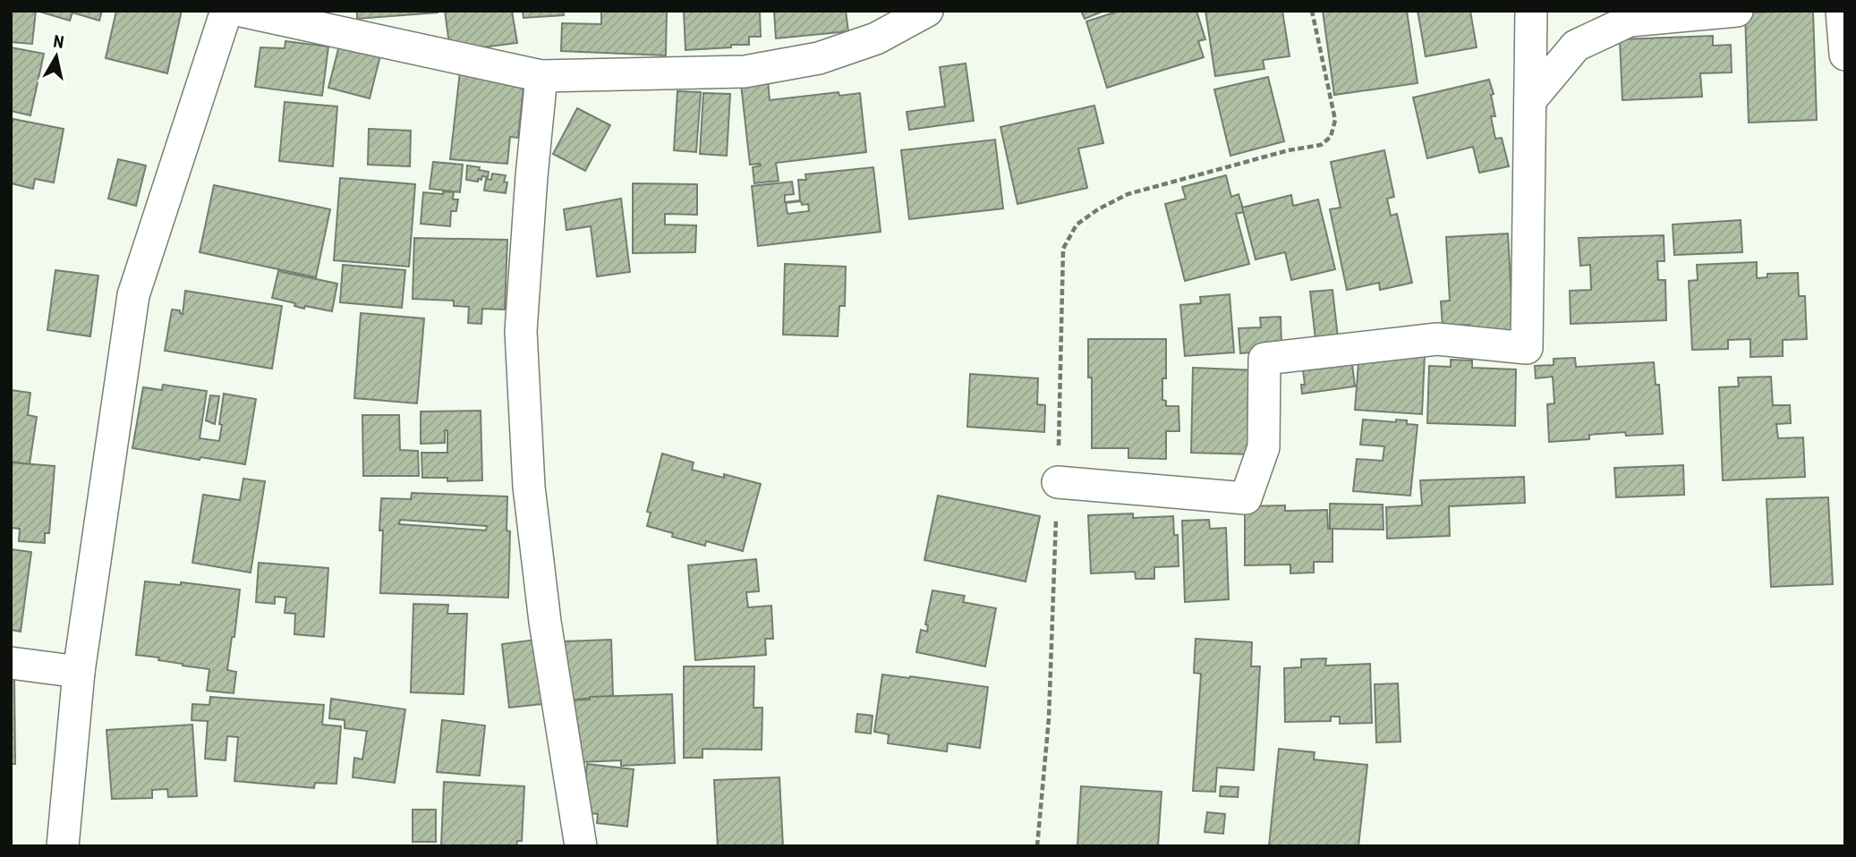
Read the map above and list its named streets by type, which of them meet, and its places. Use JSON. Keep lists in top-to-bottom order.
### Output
{
  "north": "top"
}
